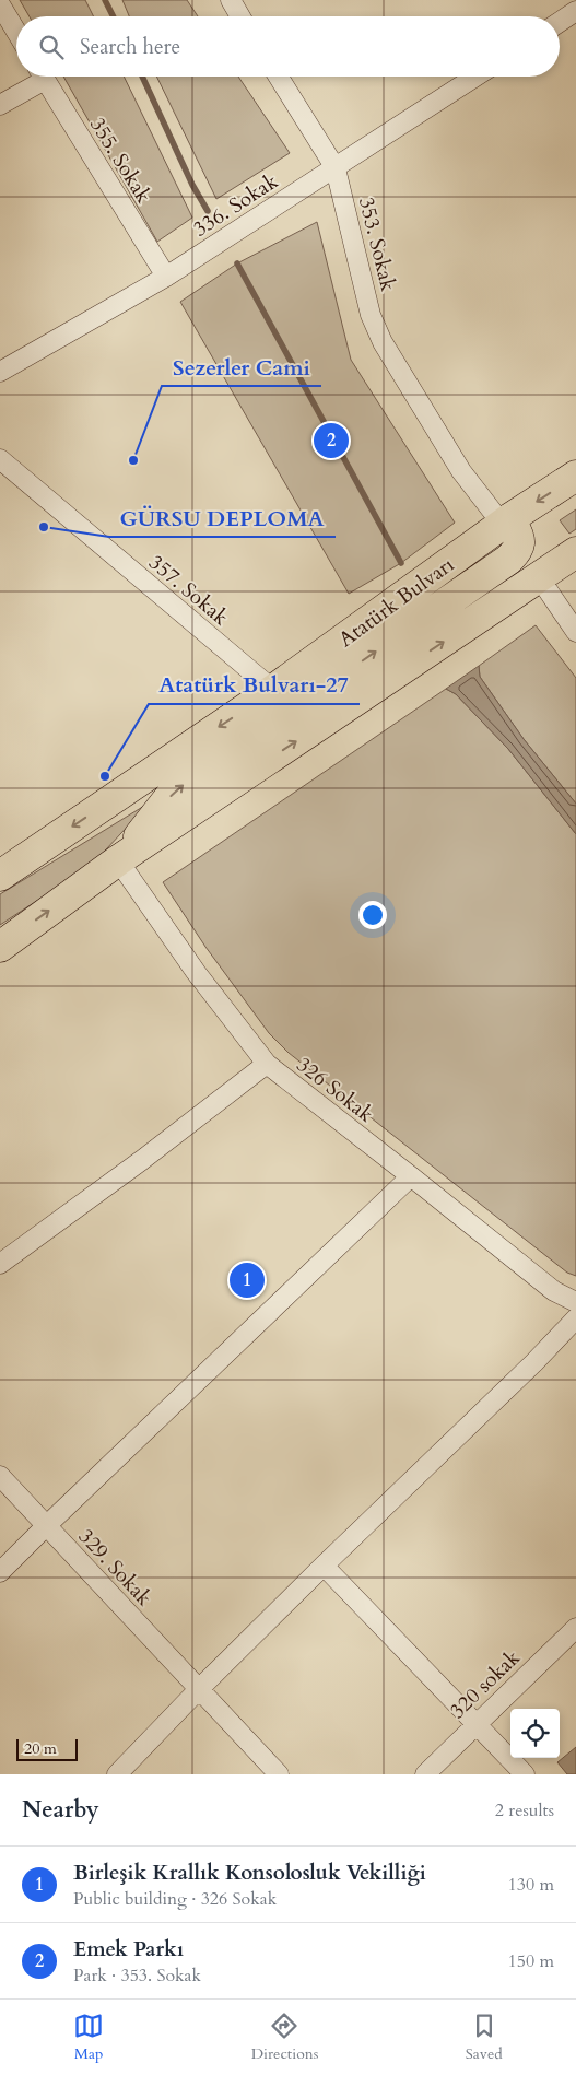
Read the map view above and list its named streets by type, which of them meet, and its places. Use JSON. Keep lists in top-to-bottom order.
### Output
{
  "streets": {
    "main road": ["Atatürk Bulvarı"],
    "street": [
      "355. Sokak",
      "336. Sokak",
      "353. Sokak",
      "357. Sokak",
      "326 Sokak",
      "329. Sokak",
      "320 sokak"
    ]
  },
  "crossings": [
    ["355. Sokak", "336. Sokak"],
    ["336. Sokak", "353. Sokak"],
    ["353. Sokak", "Atatürk Bulvarı"],
    ["357. Sokak", "Atatürk Bulvarı"]
  ],
  "places": ["Sezerler Cami", "GÜRSU DEPLOMA", "Atatürk Bulvarı-27"],
  "scale_bar": "20 m",
  "page": {
    "search": "Search here",
    "pins": ["2", "1"],
    "scale": "20 m",
    "heading": ["Nearby", "2 results"],
    "list": [
      {
        "mark": "1",
        "name": "Birleşik Krallık Konsolosluk Vekilliği",
        "note": "Public building · 326 Sokak",
        "value": "130 m"
      },
      {
        "mark": "2",
        "name": "Emek Parkı",
        "note": "Park · 353. Sokak",
        "value": "150 m"
      }
    ],
    "nav": ["Map", "Directions", "Saved"]
  }
}
